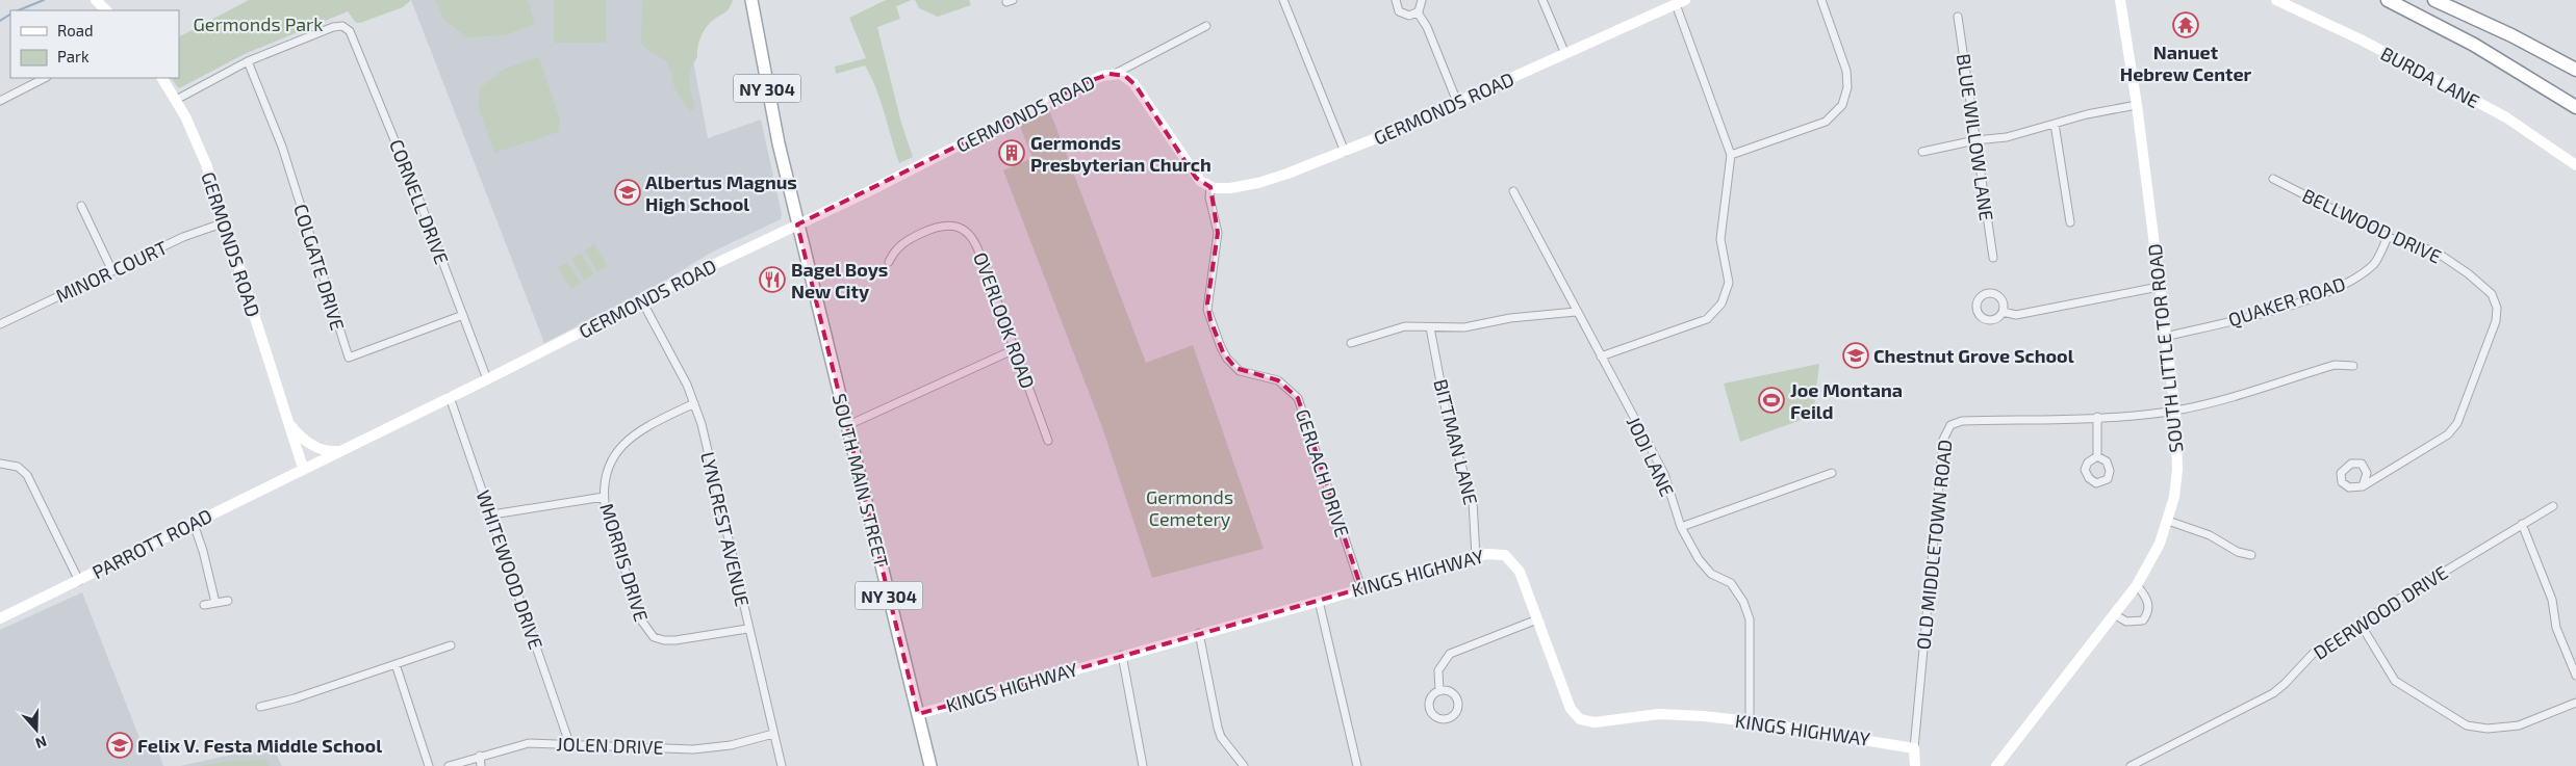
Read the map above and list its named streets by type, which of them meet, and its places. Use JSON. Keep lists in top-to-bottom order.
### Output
{
  "streets": {
    "main road": ["NY 304", "SOUTH MAIN STREET"],
    "street": [
      "BURDA LANE",
      "GERMONDS ROAD",
      "BLUE WILLOW LANE",
      "CORNELL DRIVE",
      "BELLWOOD DRIVE",
      "COLGATE DRIVE",
      "MINOR COURT",
      "QUAKER ROAD",
      "OVERLOOK ROAD",
      "SOUTH LITTLE TOR ROAD",
      "BITTMAN LANE",
      "JODI LANE",
      "GERLACH DRIVE",
      "LYNCREST AVENUE",
      "PARROTT ROAD",
      "OLD MIDDLETOWN ROAD",
      "MORRIS DRIVE",
      "WHITEWOOD DRIVE",
      "KINGS HIGHWAY",
      "DEERWOOD DRIVE",
      "JOLEN DRIVE"
    ]
  },
  "crossings": [
    ["NY 304", "GERMONDS ROAD"],
    ["NY 304", "SOUTH MAIN STREET"],
    ["GERMONDS ROAD", "CORNELL DRIVE"],
    ["GERMONDS ROAD", "MINOR COURT"],
    ["GERMONDS ROAD", "GERLACH DRIVE"],
    ["GERMONDS ROAD", "SOUTH MAIN STREET"],
    ["GERMONDS ROAD", "LYNCREST AVENUE"],
    ["GERMONDS ROAD", "PARROTT ROAD"],
    ["GERMONDS ROAD", "WHITEWOOD DRIVE"],
    ["CORNELL DRIVE", "COLGATE DRIVE"],
    ["BELLWOOD DRIVE", "QUAKER ROAD"],
    ["QUAKER ROAD", "SOUTH LITTLE TOR ROAD"],
    ["SOUTH LITTLE TOR ROAD", "OLD MIDDLETOWN ROAD"],
    ["BITTMAN LANE", "KINGS HIGHWAY"],
    ["JODI LANE", "KINGS HIGHWAY"],
    ["GERLACH DRIVE", "KINGS HIGHWAY"],
    ["SOUTH MAIN STREET", "KINGS HIGHWAY"],
    ["LYNCREST AVENUE", "MORRIS DRIVE"],
    ["LYNCREST AVENUE", "JOLEN DRIVE"],
    ["OLD MIDDLETOWN ROAD", "KINGS HIGHWAY"],
    ["WHITEWOOD DRIVE", "JOLEN DRIVE"]
  ],
  "parks": ["Germonds Park", "Germonds Cemetery"],
  "places": {
    "temple": ["Nanuet Hebrew Center"],
    "building": ["Germonds Presbyterian Church"],
    "school or university": ["Albertus Magnus High School", "Chestnut Grove School", "Felix V. Festa Middle School"],
    "restaurant": ["Bagel Boys New City"],
    "sports": ["Joe Montana Feild"]
  },
  "legend": ["Road", "Park"],
  "north": "bottom"
}
